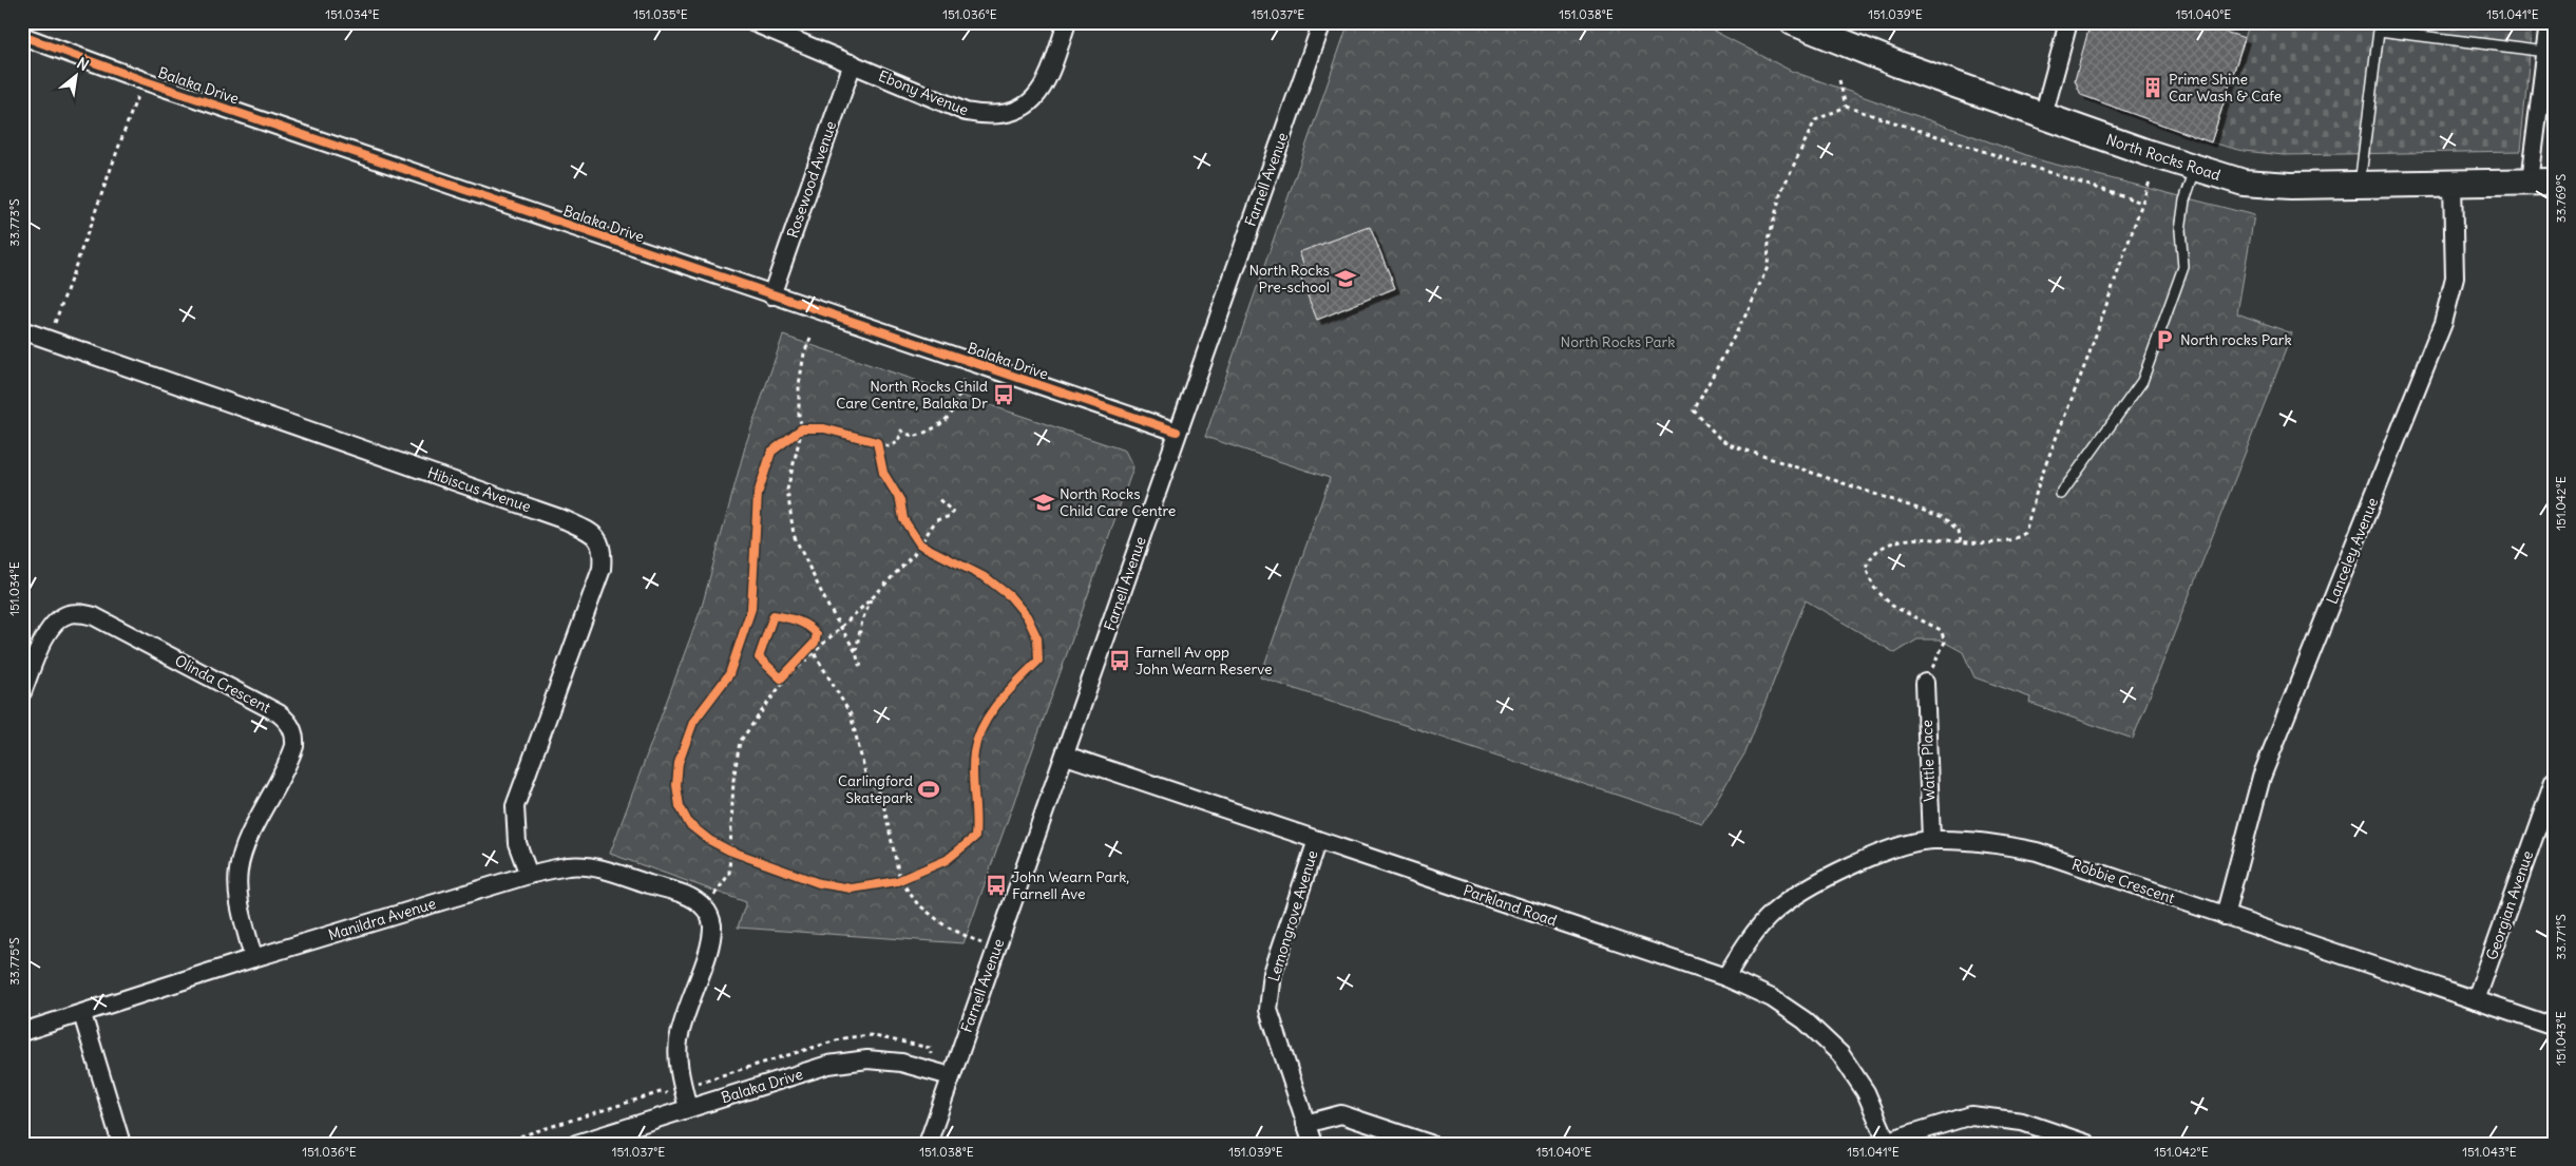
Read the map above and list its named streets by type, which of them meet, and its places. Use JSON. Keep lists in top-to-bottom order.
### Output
{
  "streets": {
    "main road": ["North Rocks Road"],
    "street": [
      "Balaka Drive",
      "Ebony Avenue",
      "Rosewood Avenue",
      "Farnell Avenue",
      "Hibiscus Avenue",
      "Lanceley Avenue",
      "Olinda Crescent",
      "Wattle Place",
      "Robbie Crescent",
      "Parkland Road",
      "Georgian Avenue",
      "Lemongrove Avenue",
      "Manildra Avenue"
    ]
  },
  "crossings": [
    ["Balaka Drive", "Rosewood Avenue"],
    ["Balaka Drive", "Farnell Avenue"],
    ["Ebony Avenue", "Rosewood Avenue"],
    ["North Rocks Road", "Lanceley Avenue"],
    ["Farnell Avenue", "Parkland Road"],
    ["Hibiscus Avenue", "Manildra Avenue"],
    ["Lanceley Avenue", "Robbie Crescent"],
    ["Olinda Crescent", "Manildra Avenue"],
    ["Wattle Place", "Robbie Crescent"],
    ["Robbie Crescent", "Parkland Road"],
    ["Robbie Crescent", "Georgian Avenue"],
    ["Parkland Road", "Lemongrove Avenue"]
  ],
  "parks": ["North Rocks Park"],
  "places": {
    "building": ["Prime Shine Car Wash & Cafe"],
    "school or university": ["North Rocks Pre-school", "North Rocks Child Care Centre"],
    "parking": ["North rocks Park"],
    "bus stop": ["North Rocks Child Care Centre, Balaka Dr", "Farnell Av opp John Wearn Reserve", "John Wearn Park, Farnell Ave"],
    "sports": ["Carlingford Skatepark"]
  },
  "north": "top right",
  "coordinates": [
    "151.034°E",
    "151.035°E",
    "151.036°E",
    "151.037°E",
    "151.038°E",
    "151.039°E",
    "151.040°E",
    "151.041°E",
    "33.769°S",
    "33.773°S",
    "151.042°E",
    "33.771°S",
    "33.775°S",
    "151.043°E"
  ]
}
